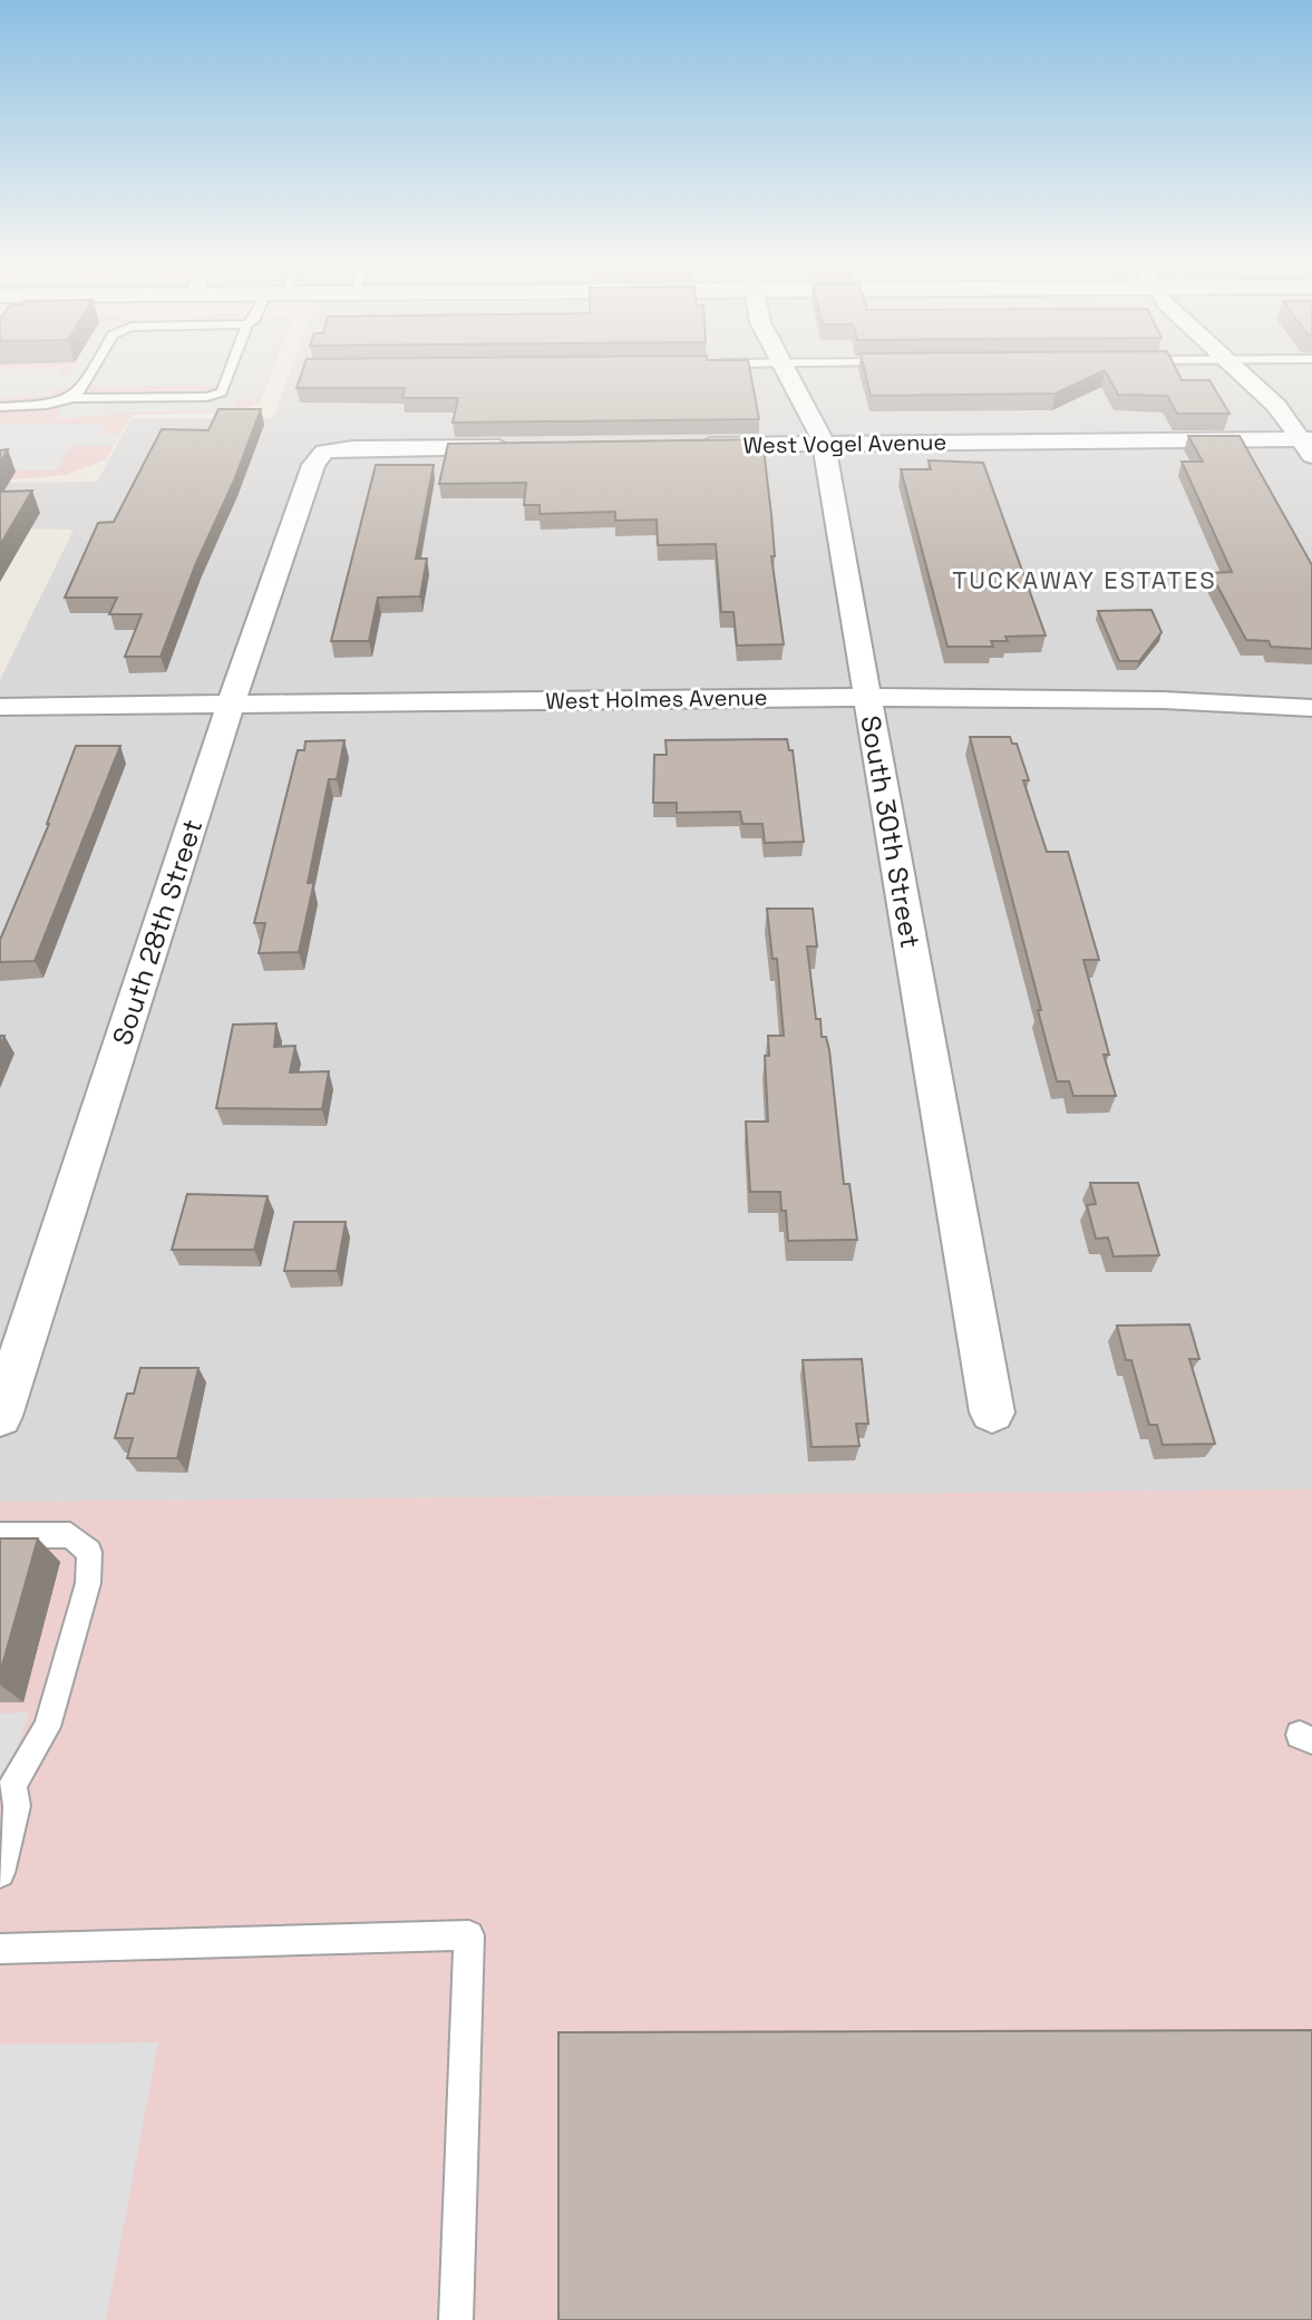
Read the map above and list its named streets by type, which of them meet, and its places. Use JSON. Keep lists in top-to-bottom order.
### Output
{
  "streets": {
    "street": [
      "West Vogel Avenue",
      "West Holmes Avenue",
      "South 30th Street",
      "South 28th Street"
    ]
  },
  "crossings": [
    ["West Vogel Avenue", "South 30th Street"],
    ["West Holmes Avenue", "South 30th Street"],
    ["West Holmes Avenue", "South 28th Street"]
  ],
  "districts": ["TUCKAWAY ESTATES"]
}
